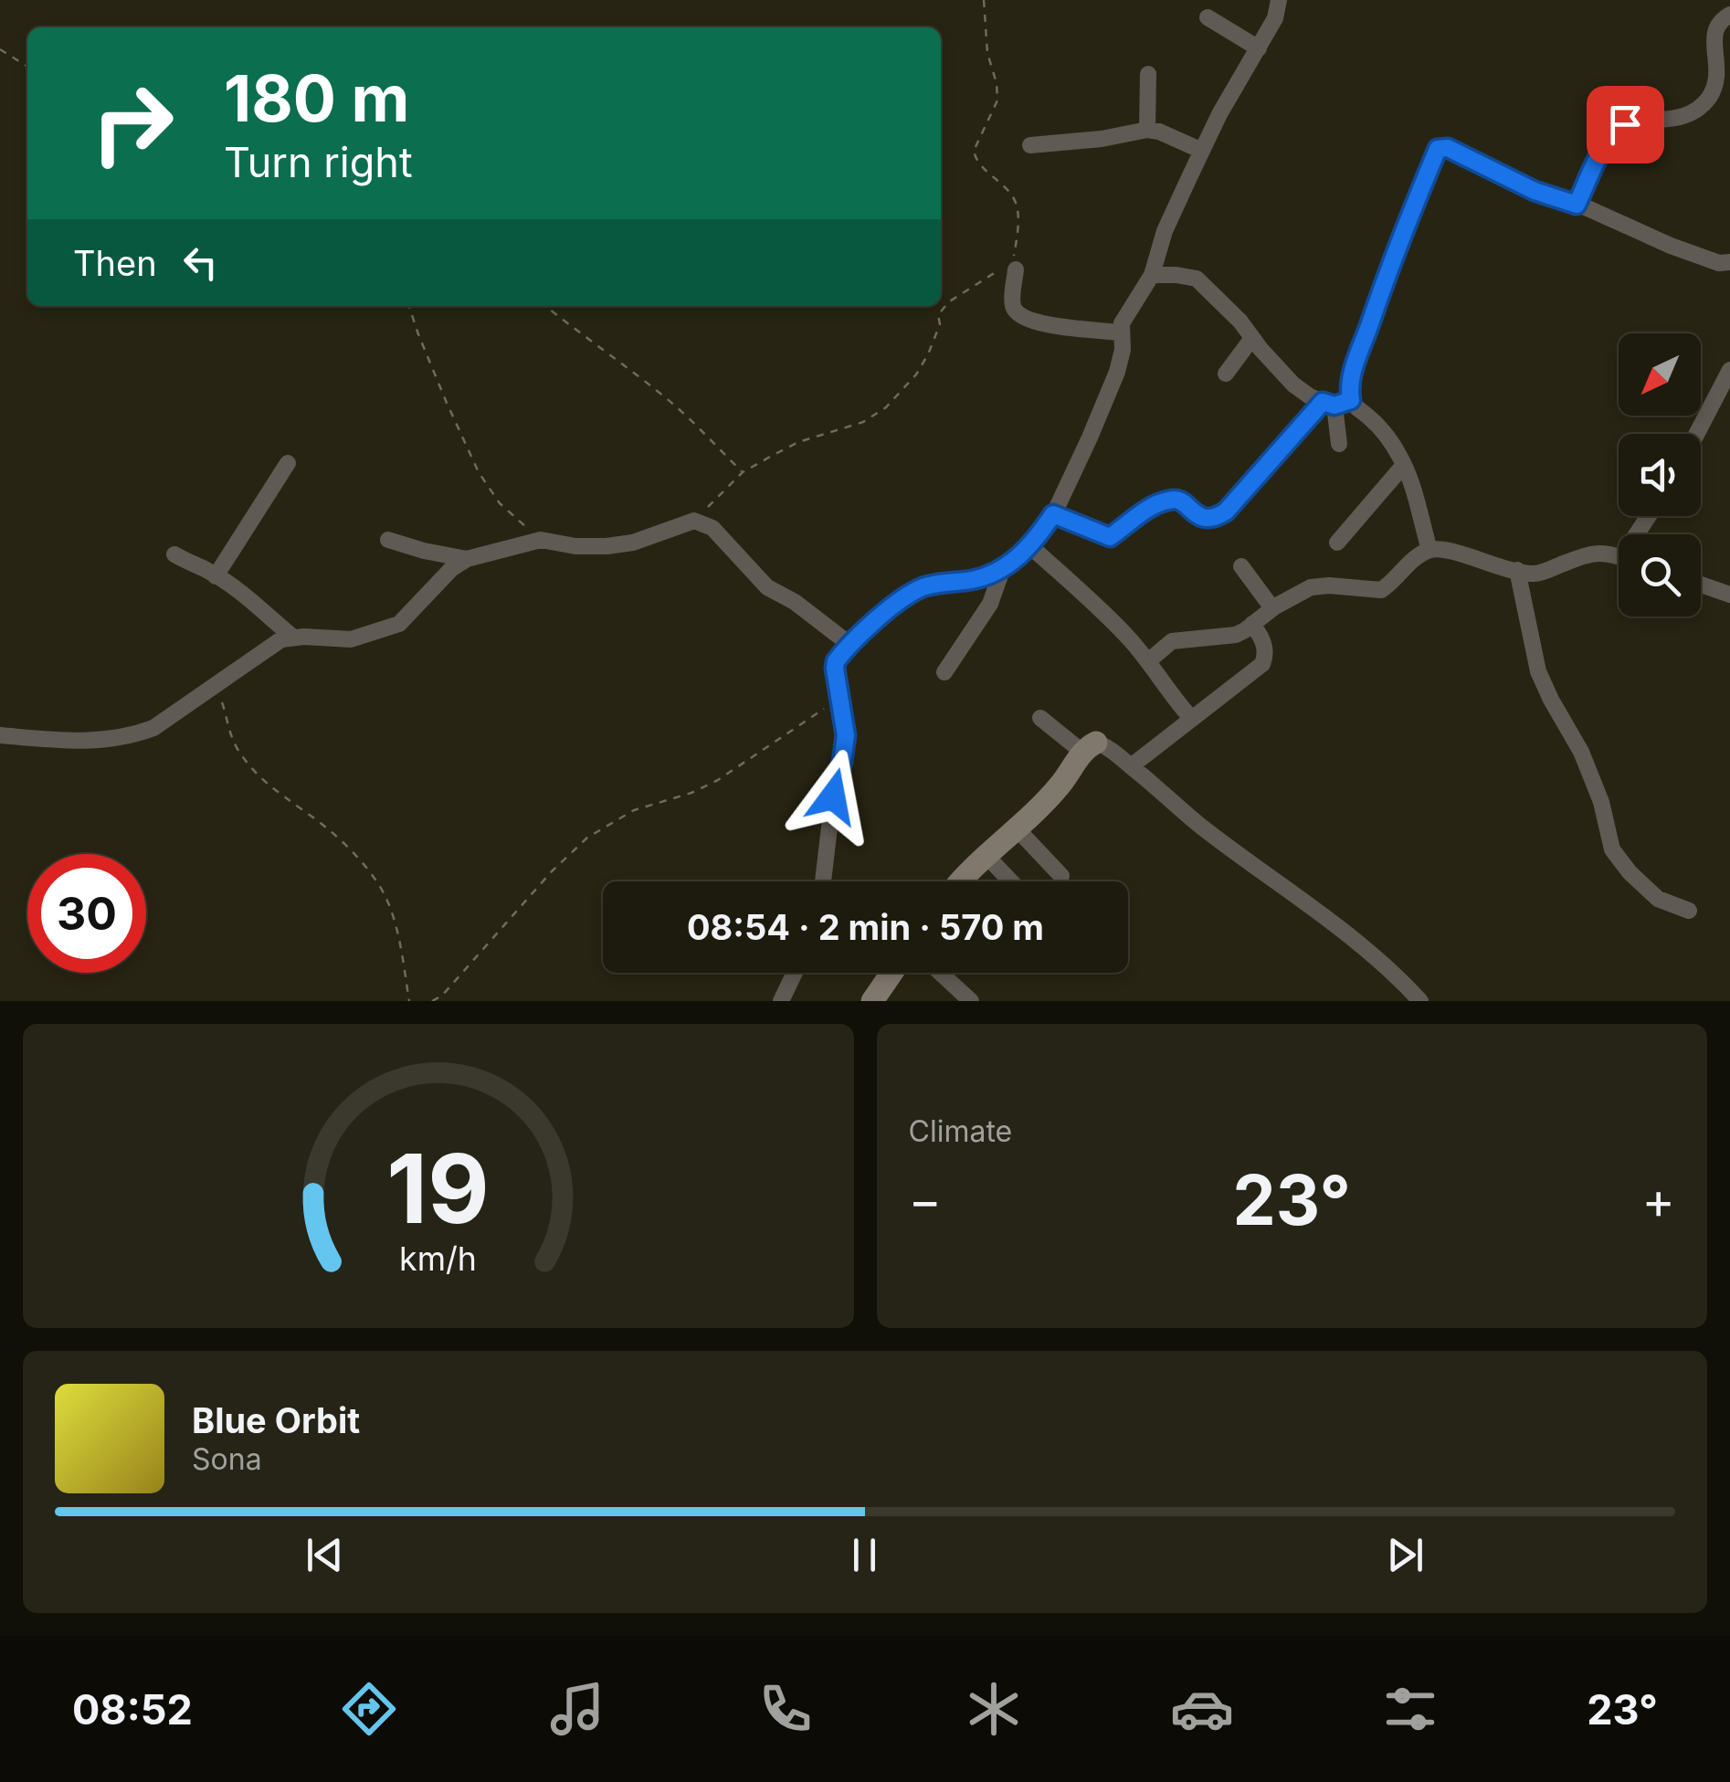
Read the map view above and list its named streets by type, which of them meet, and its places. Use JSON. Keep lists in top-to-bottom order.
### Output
{
  "north": "bottom left",
  "page": {
    "turn": ["180 m", "Turn right"],
    "then": "Then",
    "limit": "30",
    "trip": "08:54 · 2 min · 570 m",
    "tile": "Climate",
    "heat": ["−", "23°", "+"],
    "song": ["Blue Orbit", "Sona"],
    "tabs": ["08:52", "23°"],
    "gauge": ["19", "km/h"]
  }
}
